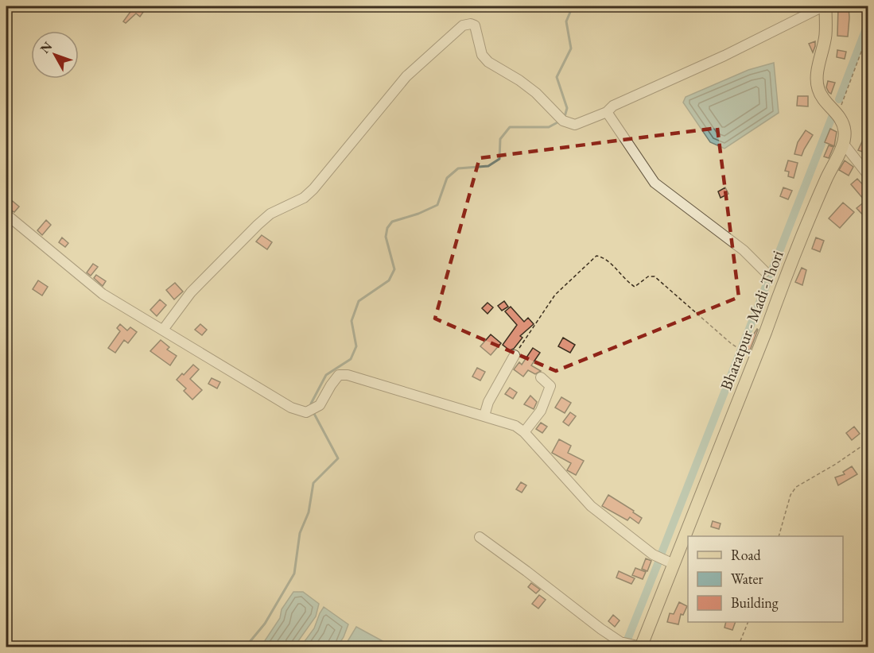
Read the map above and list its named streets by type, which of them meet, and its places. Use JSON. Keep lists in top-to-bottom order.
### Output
{
  "streets": {
    "main road": ["Bharatpur - Madi -Thori"]
  },
  "legend": ["Road", "Water", "Building"],
  "north": "top left"
}
